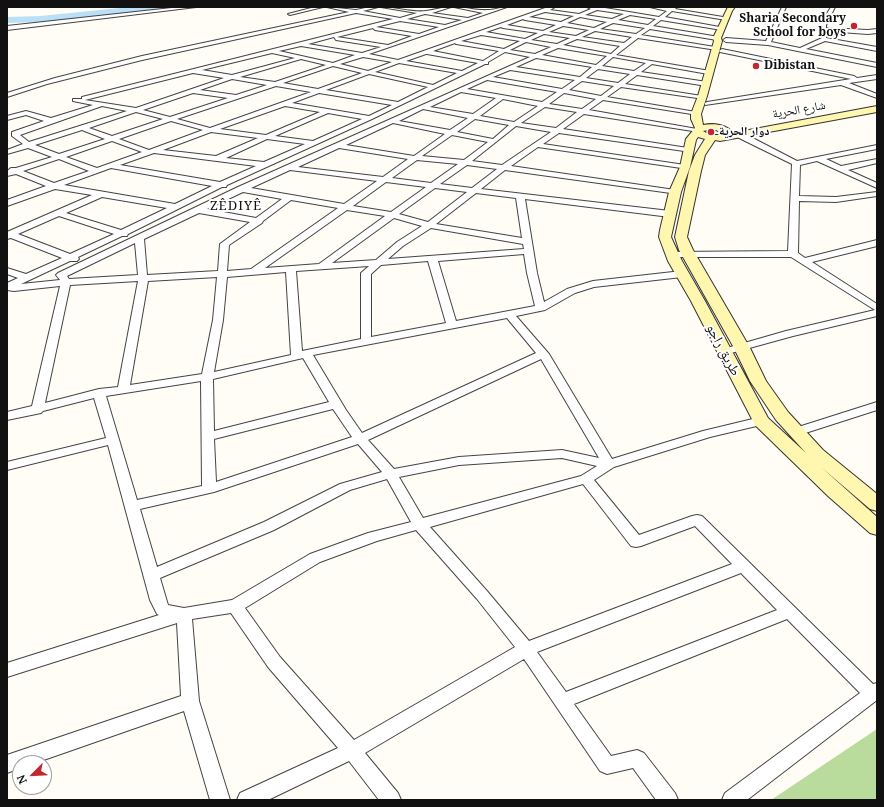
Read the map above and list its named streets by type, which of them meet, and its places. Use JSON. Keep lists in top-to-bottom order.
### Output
{
  "streets": {
    "main road": ["شارع الحرية", "طريق راجو"]
  },
  "districts": ["ZÊDIYÊ"],
  "places": ["Sharia Secondary School for boys", "Dibistan", "دوار الحرية"],
  "north": "bottom left"
}
